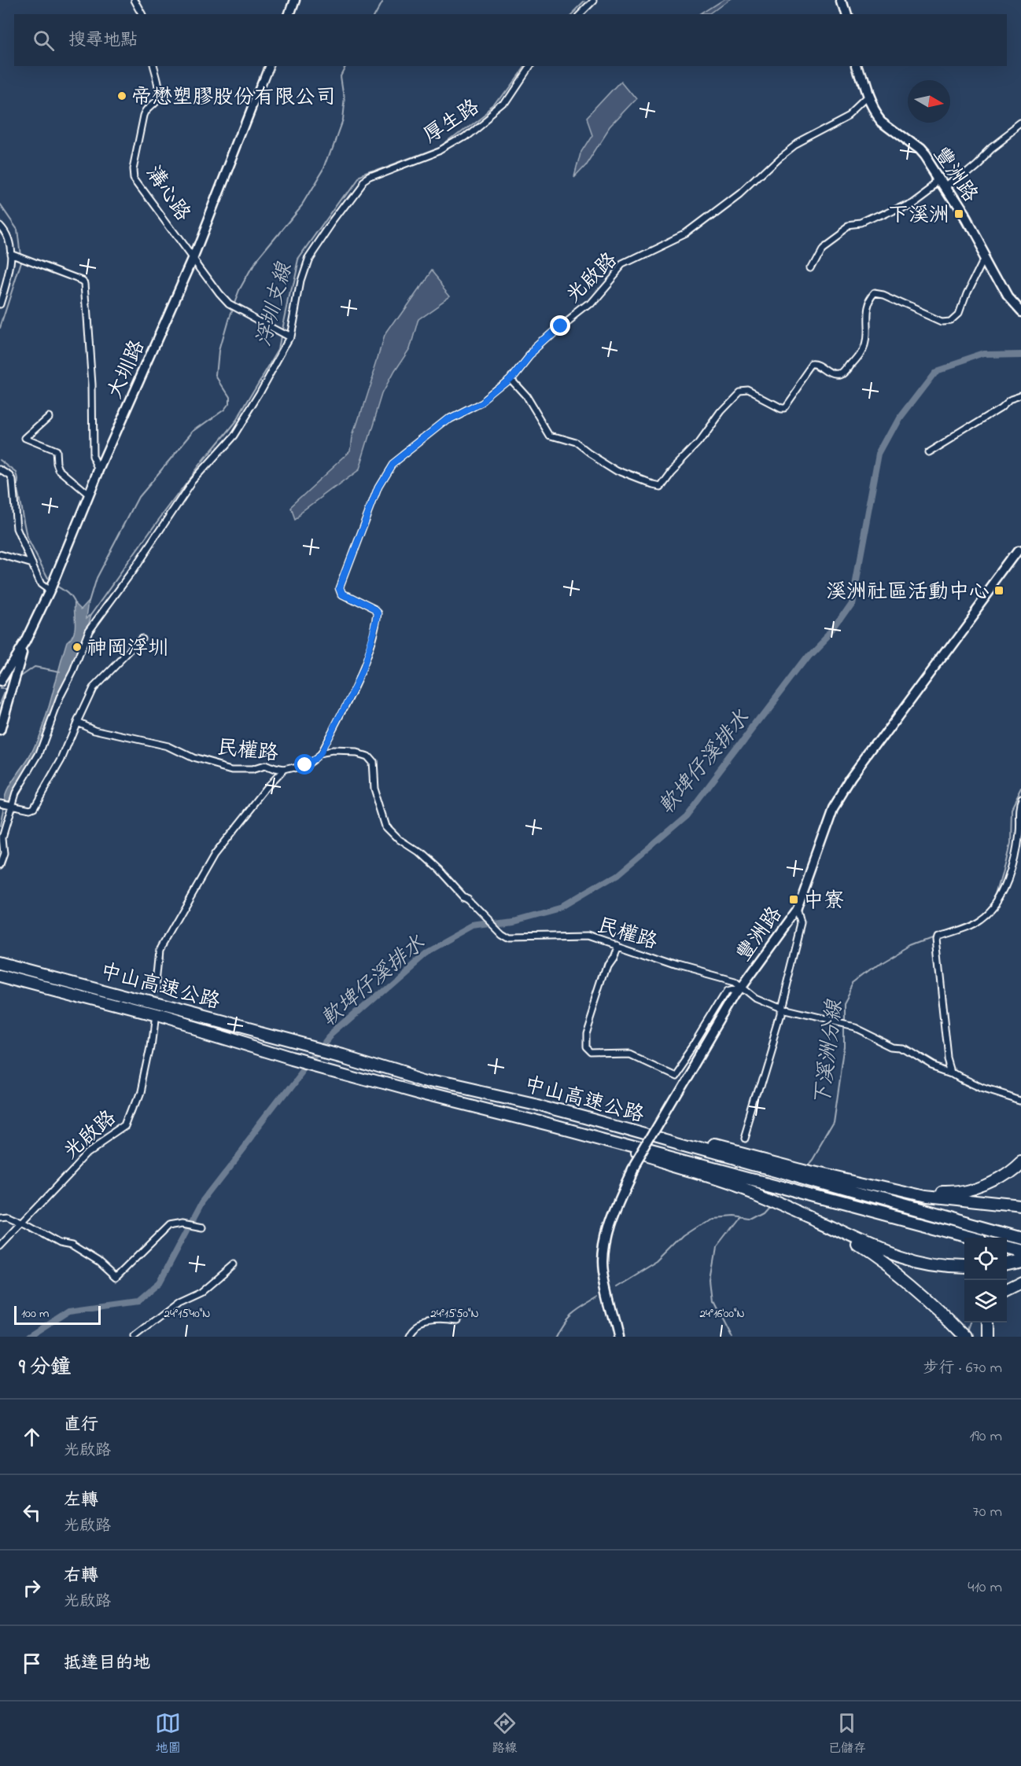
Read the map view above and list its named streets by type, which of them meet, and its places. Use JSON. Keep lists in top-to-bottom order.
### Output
{
  "streets": {
    "highway": ["中山高速公路"],
    "street": [
      "厚生路",
      "豐洲路",
      "溝心路",
      "光啟路",
      "大圳路",
      "民權路"
    ]
  },
  "crossings": [
    ["厚生路", "溝心路"],
    ["豐洲路", "光啟路"],
    ["豐洲路", "民權路"],
    ["溝心路", "大圳路"],
    ["光啟路", "民權路"]
  ],
  "water": ["浮圳支線", "軟埤仔溪排水", "下溪洲分線"],
  "places": {
    "other": ["帝懋塑膠股份有限公司", "神岡浮圳"],
    "transit": ["下溪洲", "溪洲社區活動中心", "中寮"]
  },
  "scale_bar": "100 m",
  "north": "right",
  "page": {
    "search": "搜尋地點",
    "scale": "100 m",
    "heading": ["9 分鐘", "步行 · 670 m"],
    "list": [
      ["直行", "光啟路", "190 m"],
      ["左轉", "光啟路", "70 m"],
      ["右轉", "光啟路", "410 m"],
      "抵達目的地"
    ],
    "nav": ["地圖", "路線", "已儲存"]
  },
  "coordinates": ["24°15'40\"N", "24°15'50\"N", "24°16'00\"N"]
}
